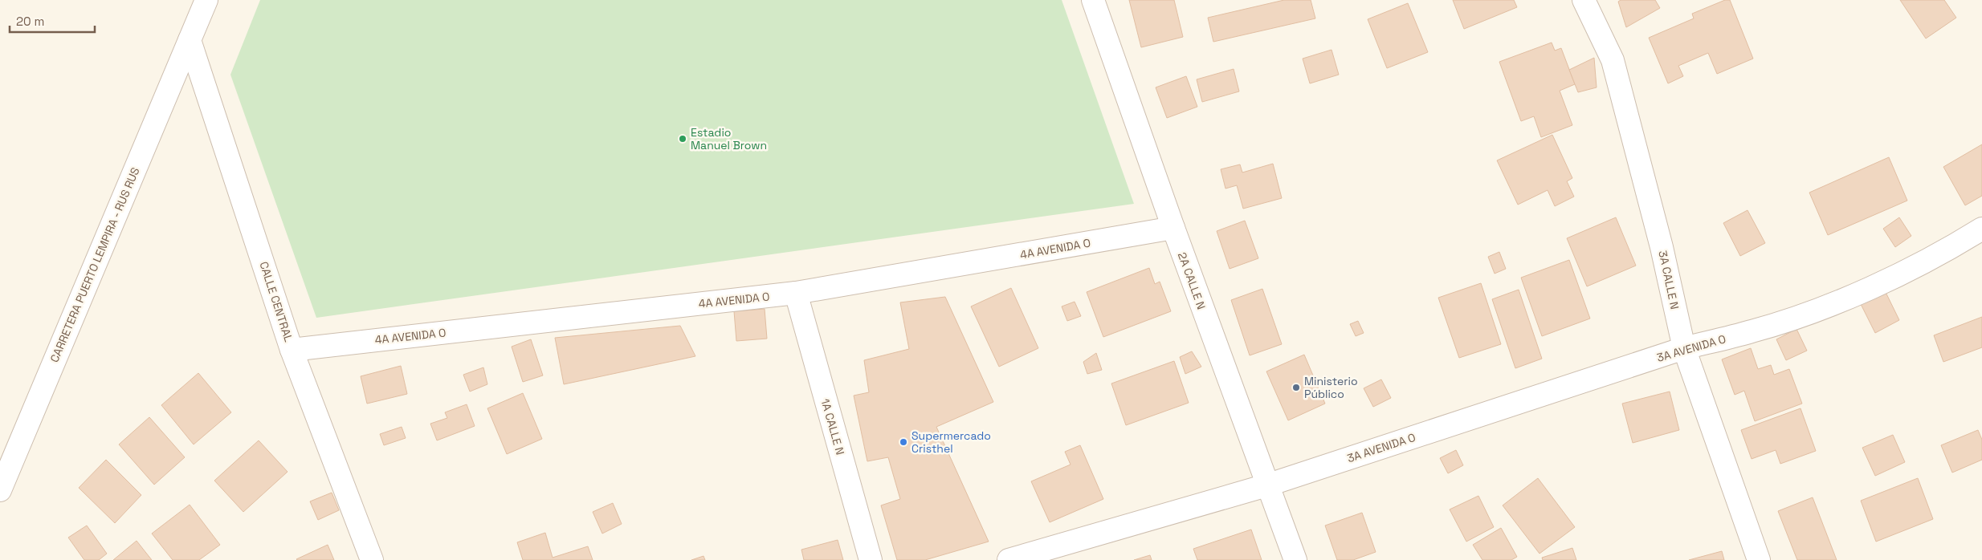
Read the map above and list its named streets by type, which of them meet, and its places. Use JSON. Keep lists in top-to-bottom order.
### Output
{
  "streets": {
    "street": [
      "4A AVENIDA O",
      "CARRETERA PUERTO LEMPIRA - RUS RUS",
      "3A CALLE N",
      "2A CALLE N",
      "CALLE CENTRAL",
      "3A AVENIDA O",
      "1A CALLE N"
    ]
  },
  "crossings": [
    ["4A AVENIDA O", "2A CALLE N"],
    ["4A AVENIDA O", "CALLE CENTRAL"],
    ["4A AVENIDA O", "1A CALLE N"],
    ["CARRETERA PUERTO LEMPIRA - RUS RUS", "CALLE CENTRAL"],
    ["3A CALLE N", "3A AVENIDA O"],
    ["2A CALLE N", "3A AVENIDA O"]
  ],
  "places": ["Estadio Manuel Brown", "Ministerio Público", "Supermercado Cristhel"],
  "scale_bar": "20 m"
}
